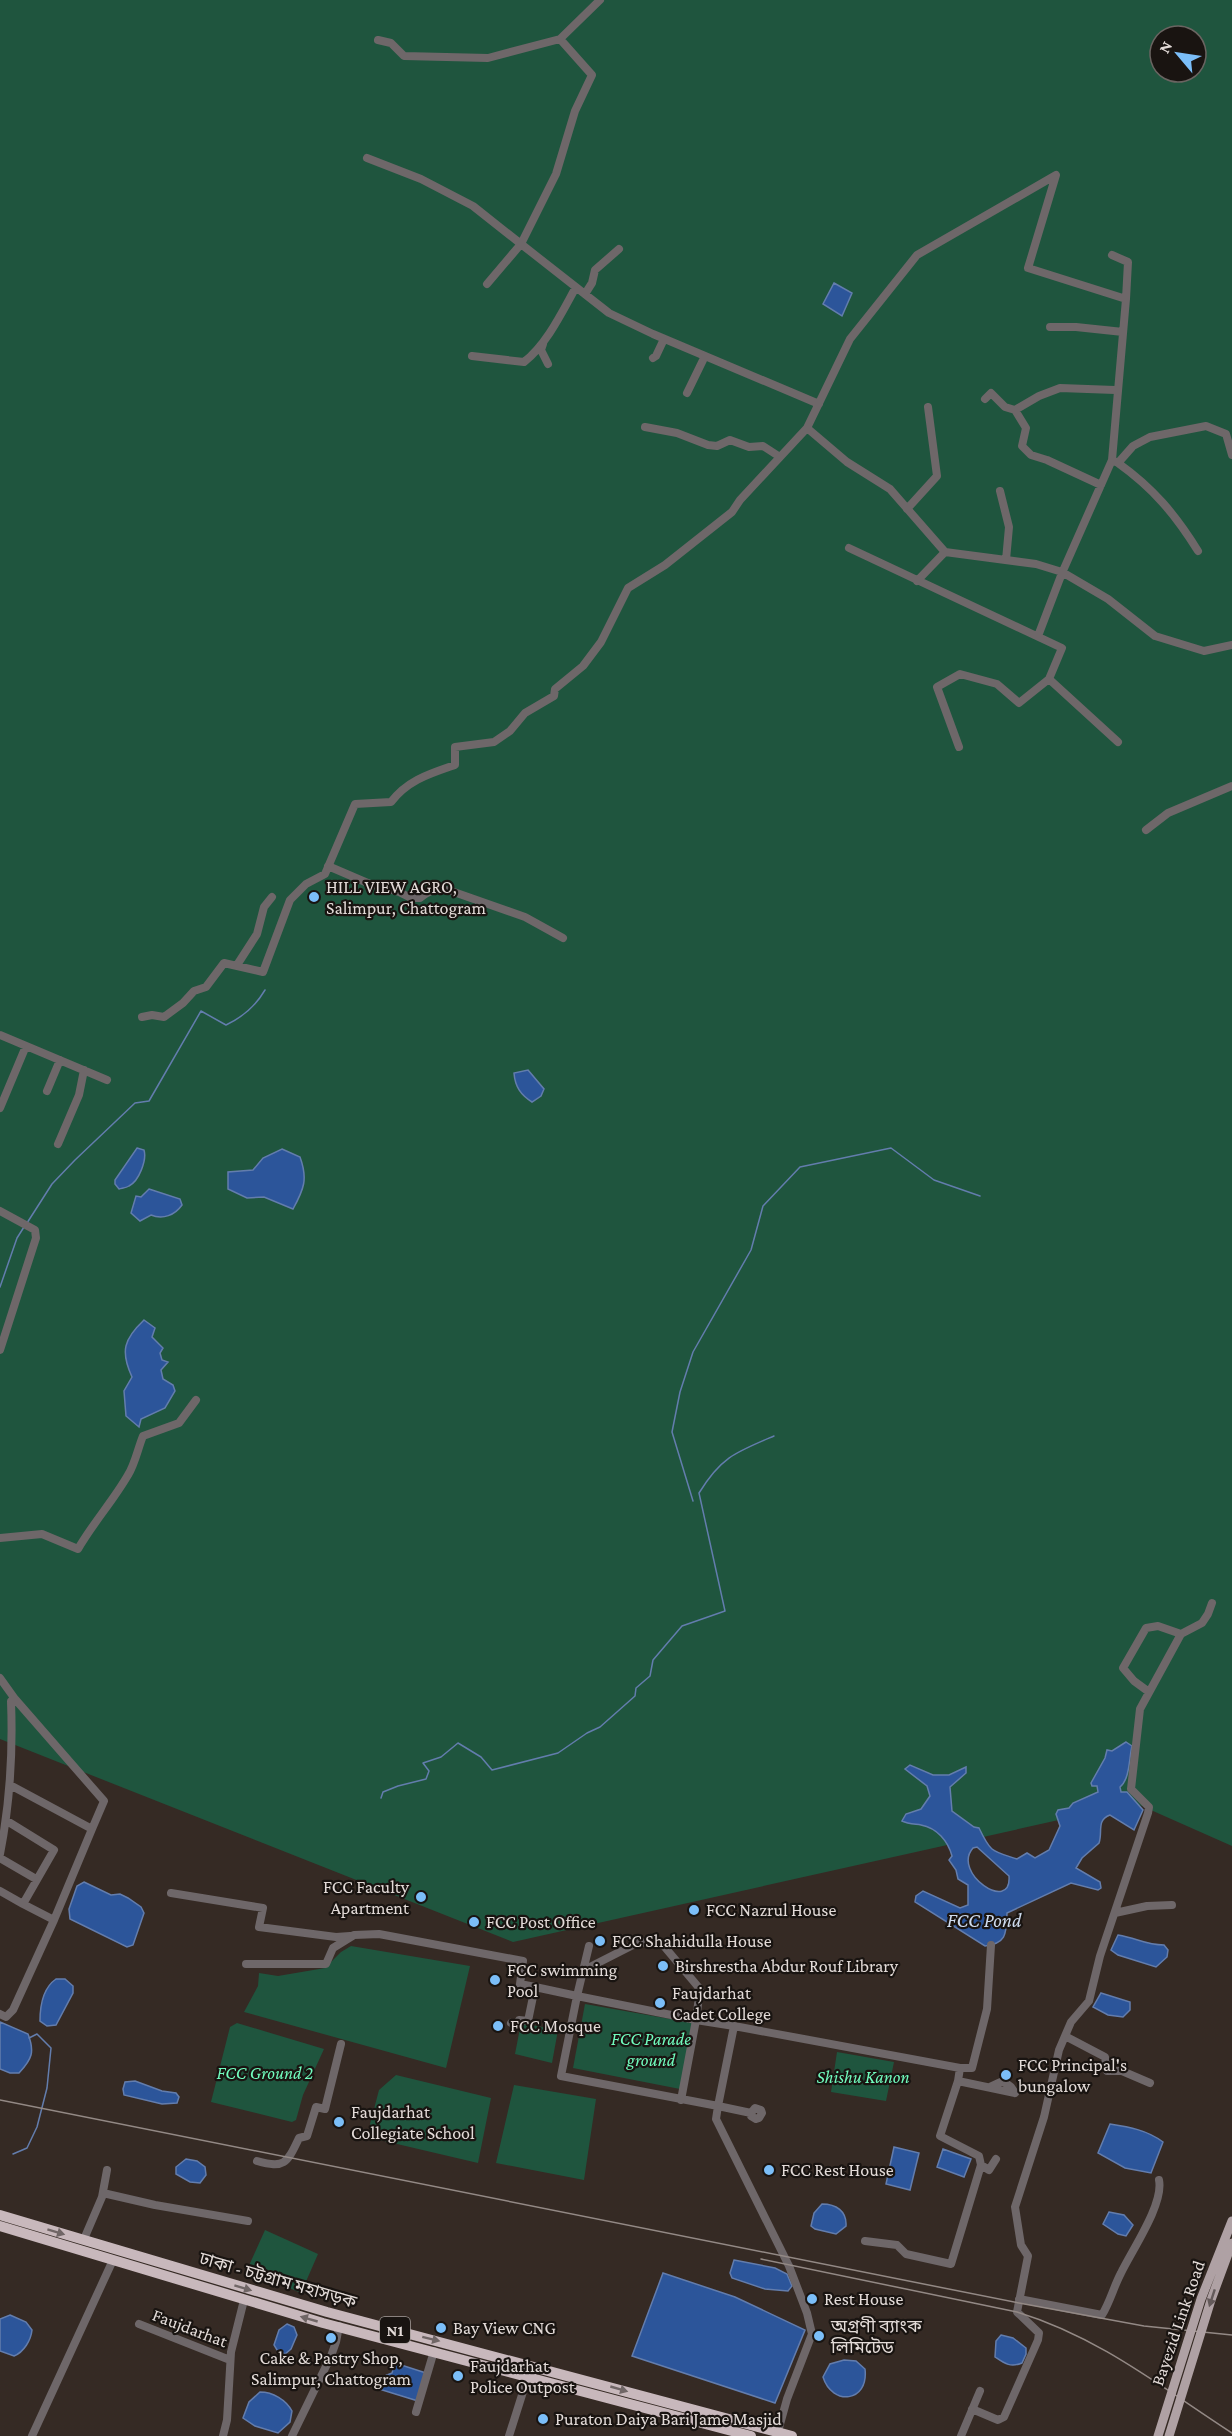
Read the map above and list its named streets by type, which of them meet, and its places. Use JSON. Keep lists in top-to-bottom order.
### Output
{
  "streets": {
    "highway": ["ঢাকা - চট্টগ্রাম মহাসড়ক", "N1"],
    "main road": ["Bayezid Link Road"],
    "street": ["Faujdarhat"]
  },
  "water": ["FCC Pond"],
  "parks": ["FCC Parade ground", "FCC Ground 2", "Shishu Kanon"],
  "places": [
    "HILL VIEW AGRO, Salimpur, Chattogram",
    "FCC Faculty Apartment",
    "FCC Nazrul House",
    "FCC Post Office",
    "FCC Shahidulla House",
    "Birshrestha Abdur Rouf Library",
    "FCC swimming Pool",
    "Faujdarhat Cadet College",
    "FCC Mosque",
    "FCC Principal's bungalow",
    "Faujdarhat Collegiate School",
    "FCC Rest House",
    "Rest House",
    "Bay View CNG",
    "অগ্রণী ব্যাংক লিমিটেড",
    "Cake & Pastry Shop, Salimpur, Chattogram",
    "Faujdarhat Police Outpost",
    "Puraton Daiya Bari Jame Masjid"
  ],
  "north": "top left"
}
